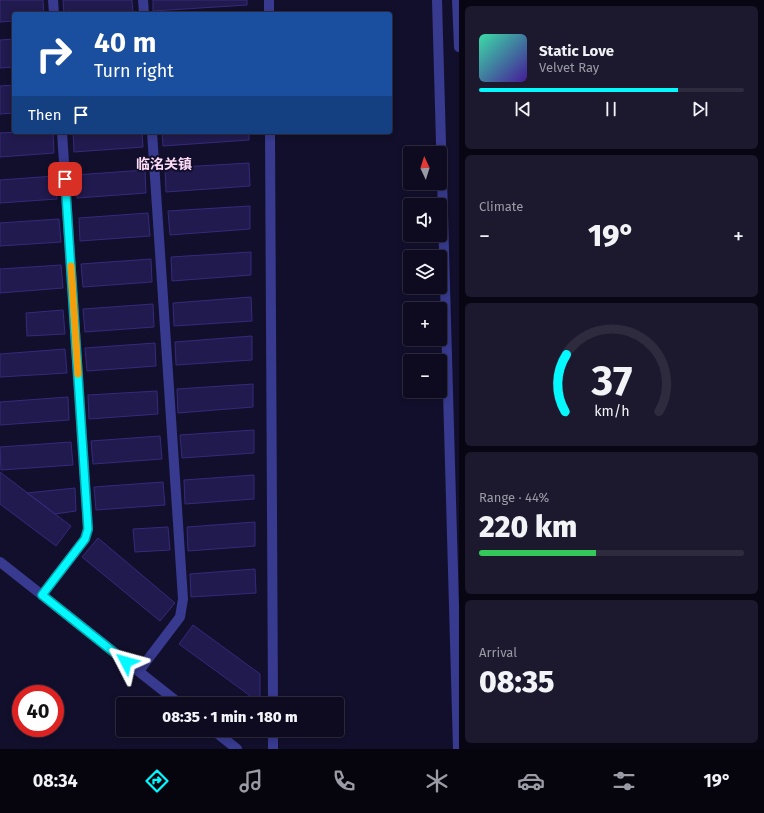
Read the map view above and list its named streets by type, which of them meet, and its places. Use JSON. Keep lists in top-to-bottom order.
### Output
{
  "districts": ["临洺关镇"],
  "north": "top",
  "page": {
    "turn": ["40 m", "Turn right"],
    "song": ["Static Love", "Velvet Ray"],
    "then": "Then",
    "map_buttons": ["+", "−"],
    "tile": [
      "Climate",
      ["Range · 44%", "220 km"],
      ["Arrival", "08:35"]
    ],
    "heat": ["−", "19°", "+"],
    "limit": "40",
    "trip": "08:35 · 1 min · 180 m",
    "tabs": ["08:34", "19°"],
    "gauge": ["37", "km/h"]
  }
}
